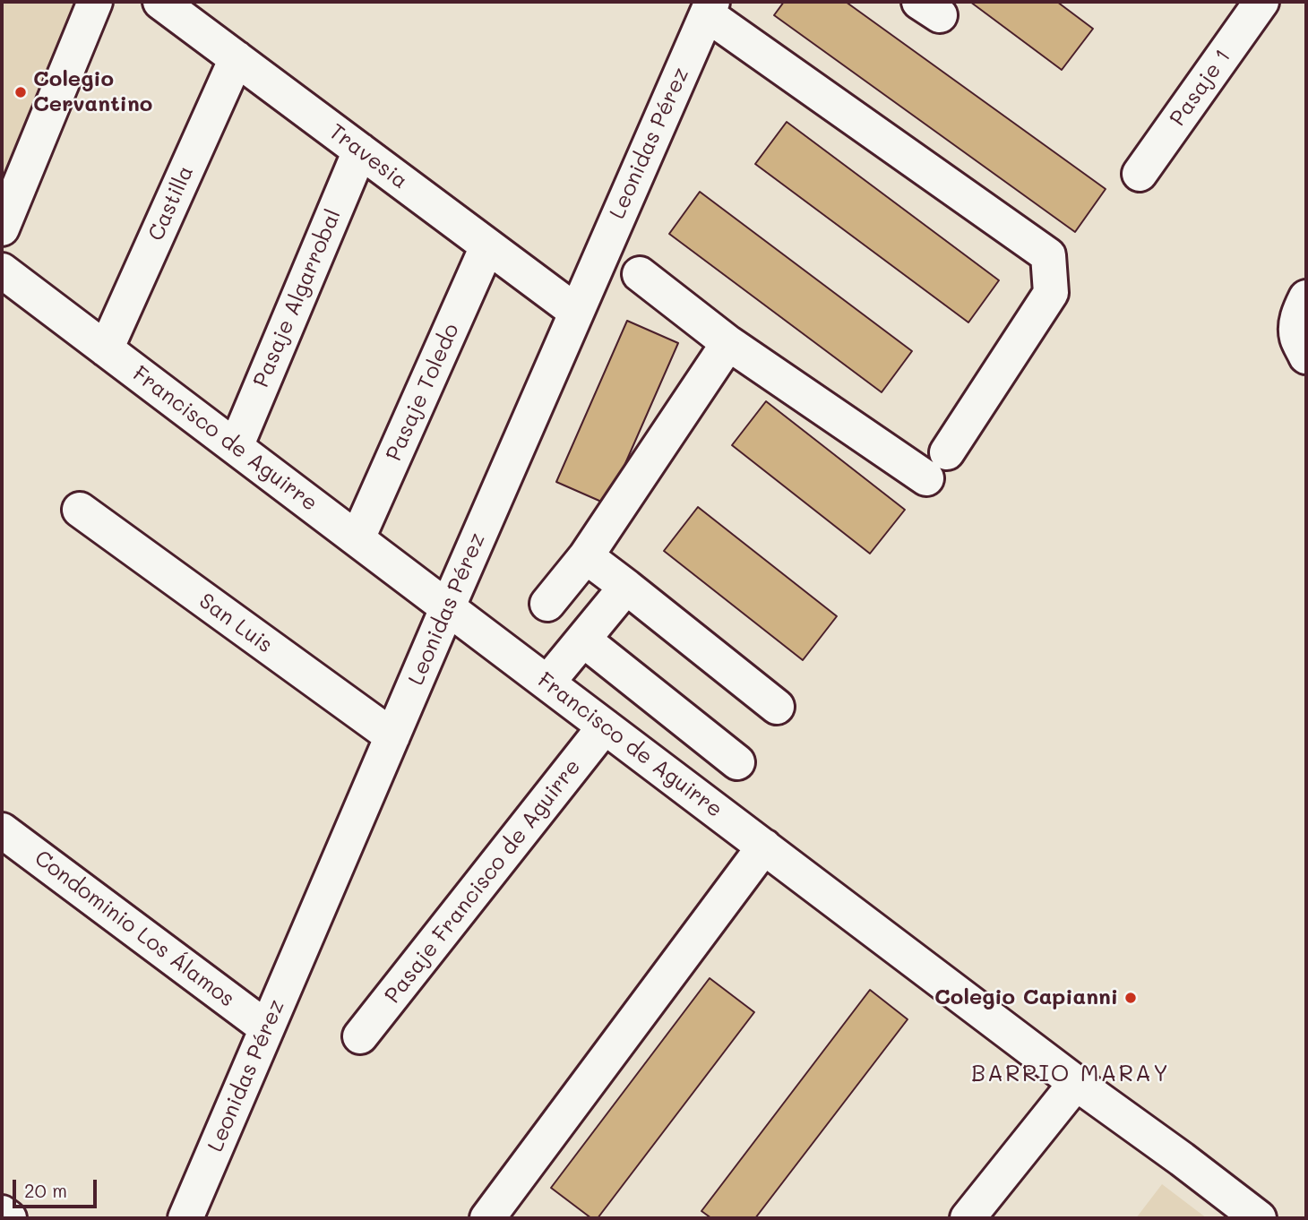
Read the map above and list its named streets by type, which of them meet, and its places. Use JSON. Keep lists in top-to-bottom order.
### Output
{
  "streets": {
    "street": [
      "Pasaje 1",
      "Leonidas Pérez",
      "Travesia",
      "Castilla",
      "Pasaje Algarrobal",
      "Pasaje Toledo",
      "Francisco de Aguirre",
      "San Luis",
      "Pasaje Francisco de Aguirre",
      "Condominio Los Álamos"
    ]
  },
  "crossings": [
    ["Leonidas Pérez", "Travesia"],
    ["Leonidas Pérez", "Francisco de Aguirre"],
    ["Leonidas Pérez", "San Luis"],
    ["Leonidas Pérez", "Condominio Los Álamos"],
    ["Travesia", "Castilla"],
    ["Travesia", "Pasaje Algarrobal"],
    ["Travesia", "Pasaje Toledo"],
    ["Castilla", "Francisco de Aguirre"],
    ["Pasaje Algarrobal", "Francisco de Aguirre"],
    ["Pasaje Toledo", "Francisco de Aguirre"],
    ["Francisco de Aguirre", "Pasaje Francisco de Aguirre"]
  ],
  "districts": ["BARRIO MARAY"],
  "places": ["Colegio Cervantino", "Colegio Capianni"],
  "scale_bar": "20 m"
}
